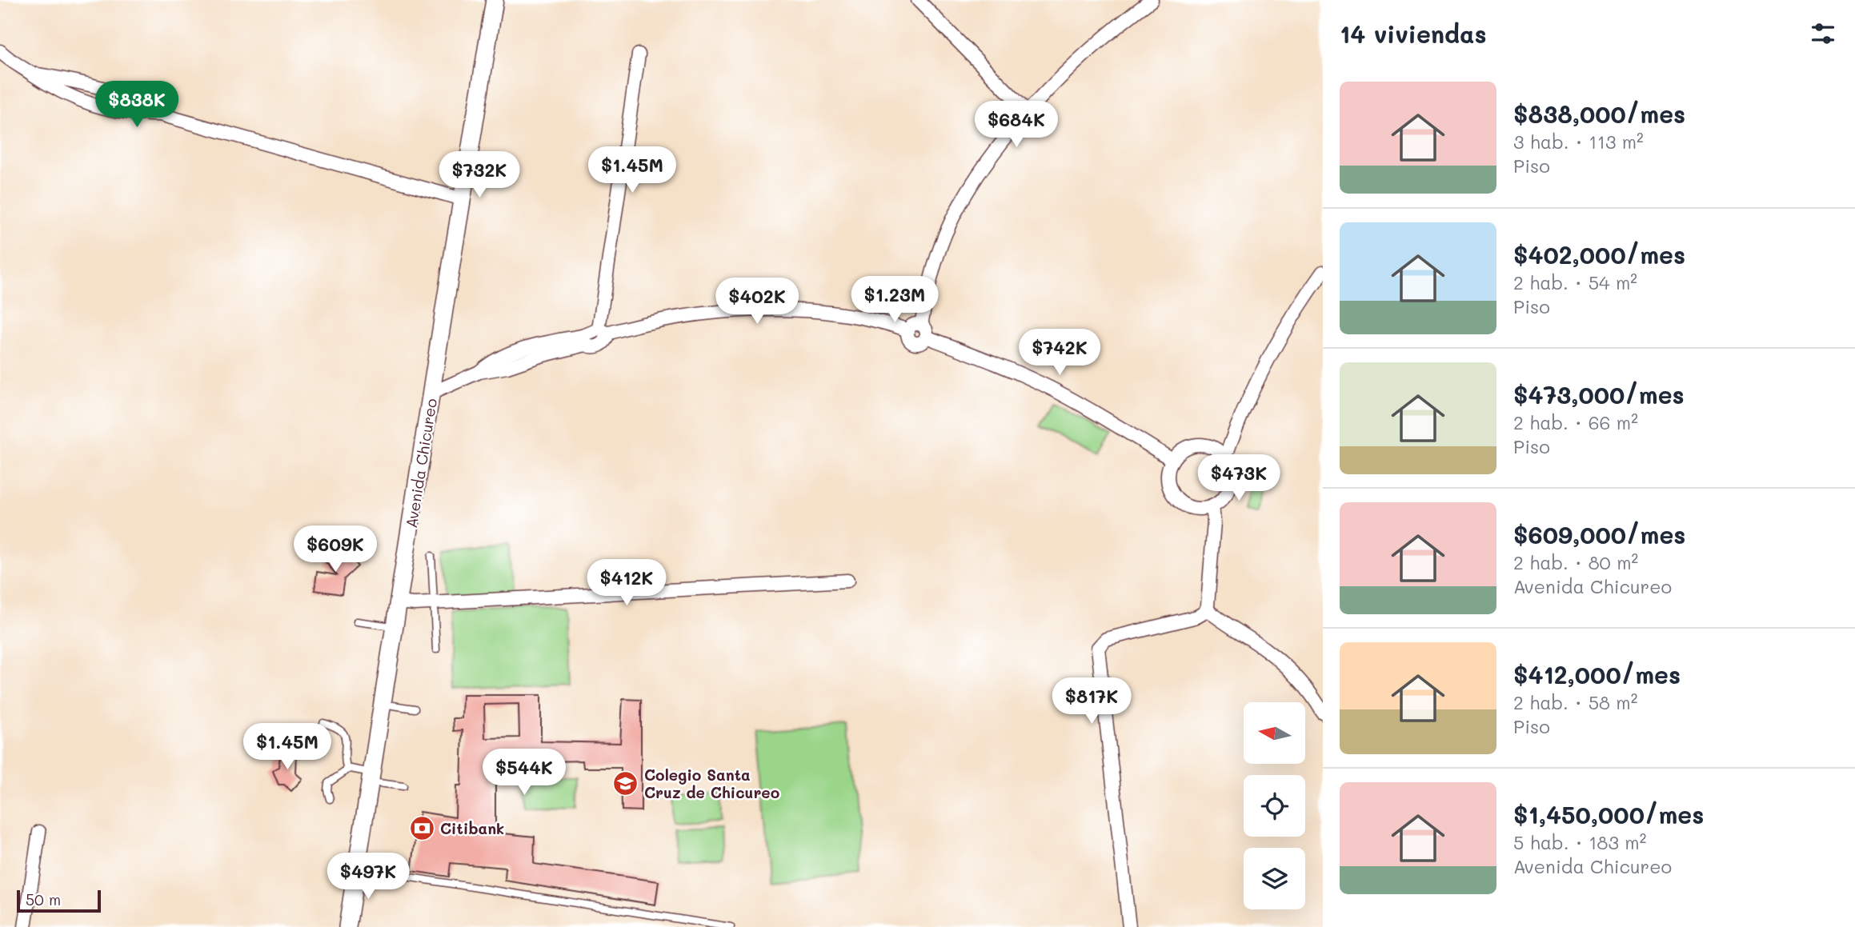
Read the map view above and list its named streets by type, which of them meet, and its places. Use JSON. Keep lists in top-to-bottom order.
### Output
{
  "streets": {
    "main road": ["Avenida Chicureo"]
  },
  "places": {
    "school or university": ["Colegio Santa Cruz de Chicureo"],
    "bank": ["Citibank"]
  },
  "scale_bar": "50 m",
  "north": "left",
  "page": {
    "heading": "14 viviendas",
    "list": [
      {
        "name": "$838,000/mes",
        "note": "3 hab. · 113 m² · Piso"
      },
      {
        "name": "$402,000/mes",
        "note": "2 hab. · 54 m² · Piso"
      },
      {
        "name": "$473,000/mes",
        "note": "2 hab. · 66 m² · Piso"
      },
      {
        "name": "$609,000/mes",
        "note": "2 hab. · 80 m² · Avenida Chicureo"
      },
      {
        "name": "$412,000/mes",
        "note": "2 hab. · 58 m² · Piso"
      },
      {
        "name": "$1,450,000/mes",
        "note": "5 hab. · 183 m² · Avenida Chicureo"
      }
    ],
    "price": [
      "$838K",
      "$684K",
      "$1.45M",
      "$732K",
      "$1.23M",
      "$402K",
      "$742K",
      "$473K",
      "$609K",
      "$412K",
      "$817K",
      "$1.45M",
      "$544K",
      "$497K"
    ],
    "scale": "50 m"
  }
}
